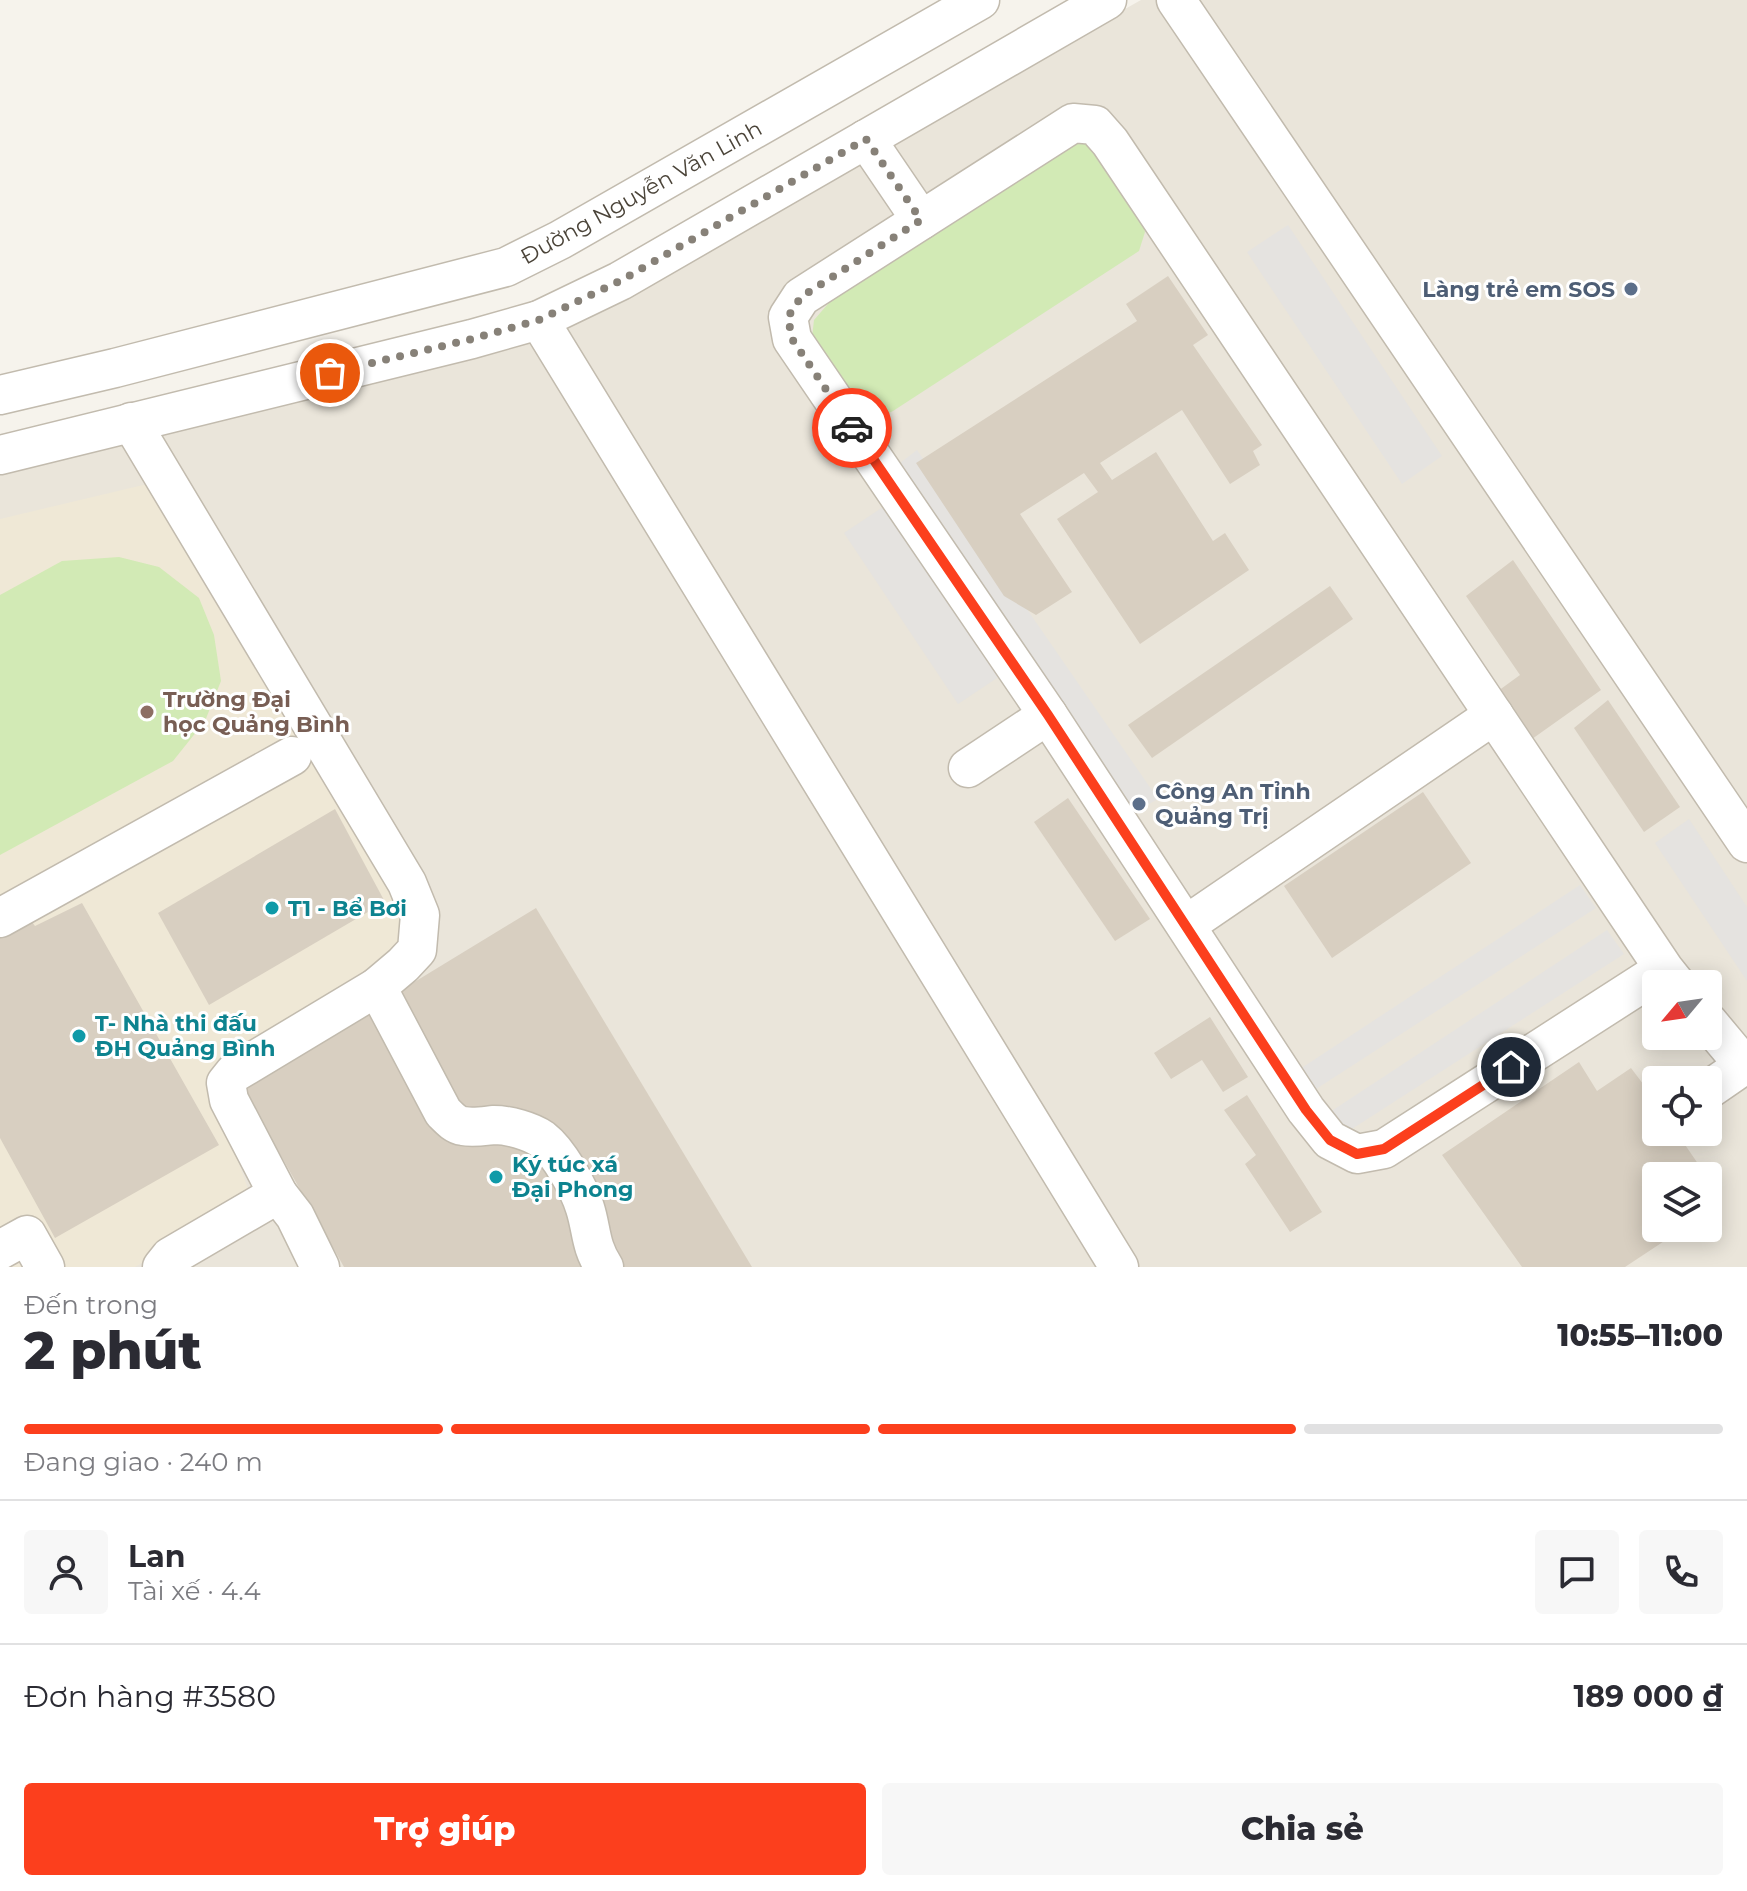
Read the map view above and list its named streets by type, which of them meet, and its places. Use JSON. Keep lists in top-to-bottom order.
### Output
{
  "streets": {
    "street": ["Đường Nguyễn Văn Linh"]
  },
  "places": [
    "Làng trẻ em SOS",
    "Trường Đại học Quảng Bình",
    "Công An Tỉnh Quảng Trị",
    "T1 - Bể Bơi",
    "T- Nhà thi đấu ĐH Quảng Bình",
    "Ký túc xá Đại Phong"
  ],
  "north": "bottom left",
  "page": {
    "heading": ["2 phút", "Đến trong", "10:55–11:00"],
    "panel": [
      "Lan",
      "Tài xế · 4.4",
      "Đơn hàng #3580",
      "189 000 ₫"
    ],
    "bar": "Đang giao · 240 m",
    "buttons": ["Trợ giúp", "Chia sẻ"]
  }
}
